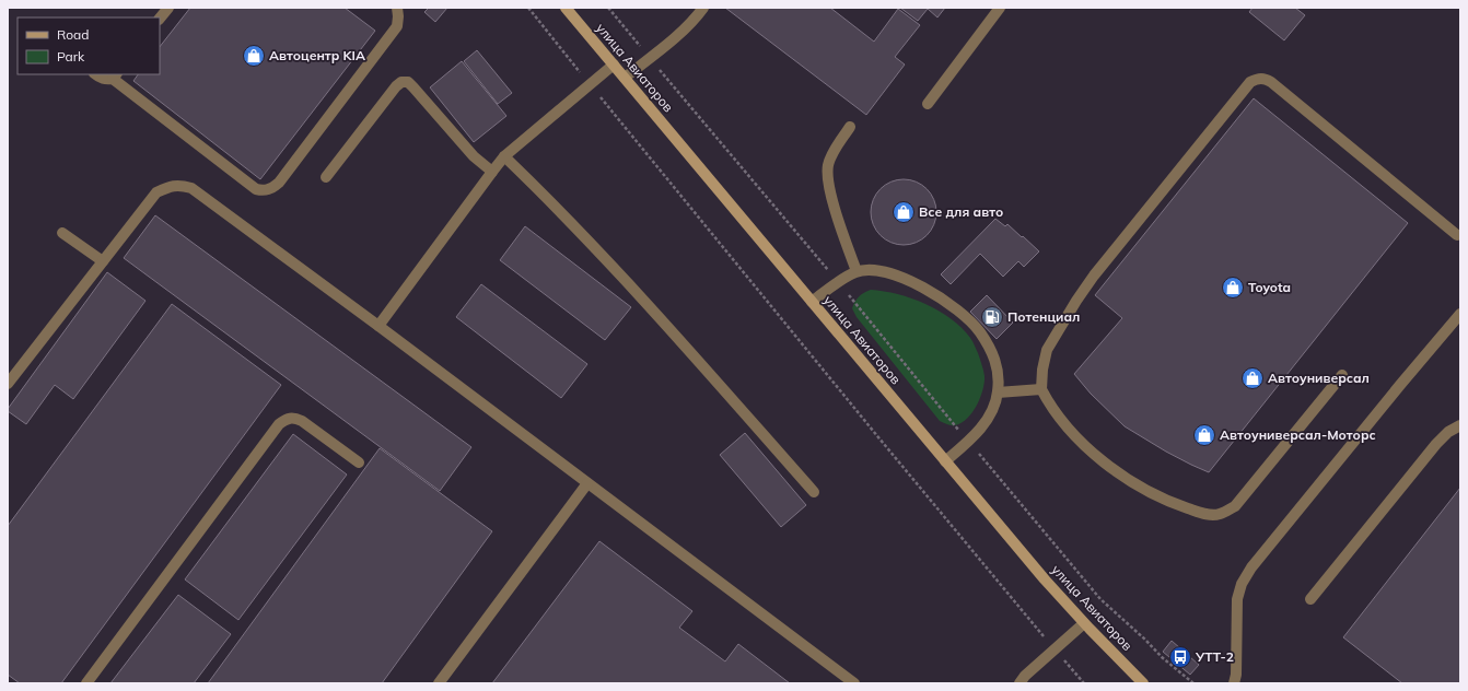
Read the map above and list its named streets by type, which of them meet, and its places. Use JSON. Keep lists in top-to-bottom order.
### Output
{
  "streets": {
    "main road": ["улица Авиаторов"]
  },
  "places": {
    "shop": [
      "Автоцентр KIA",
      "Все для авто",
      "Toyota",
      "Автоуниверсал",
      "Автоуниверсал-Моторс"
    ],
    "fuel station": ["Потенциал"],
    "bus stop": ["УТТ-2"]
  },
  "legend": ["Road", "Park"]
}
